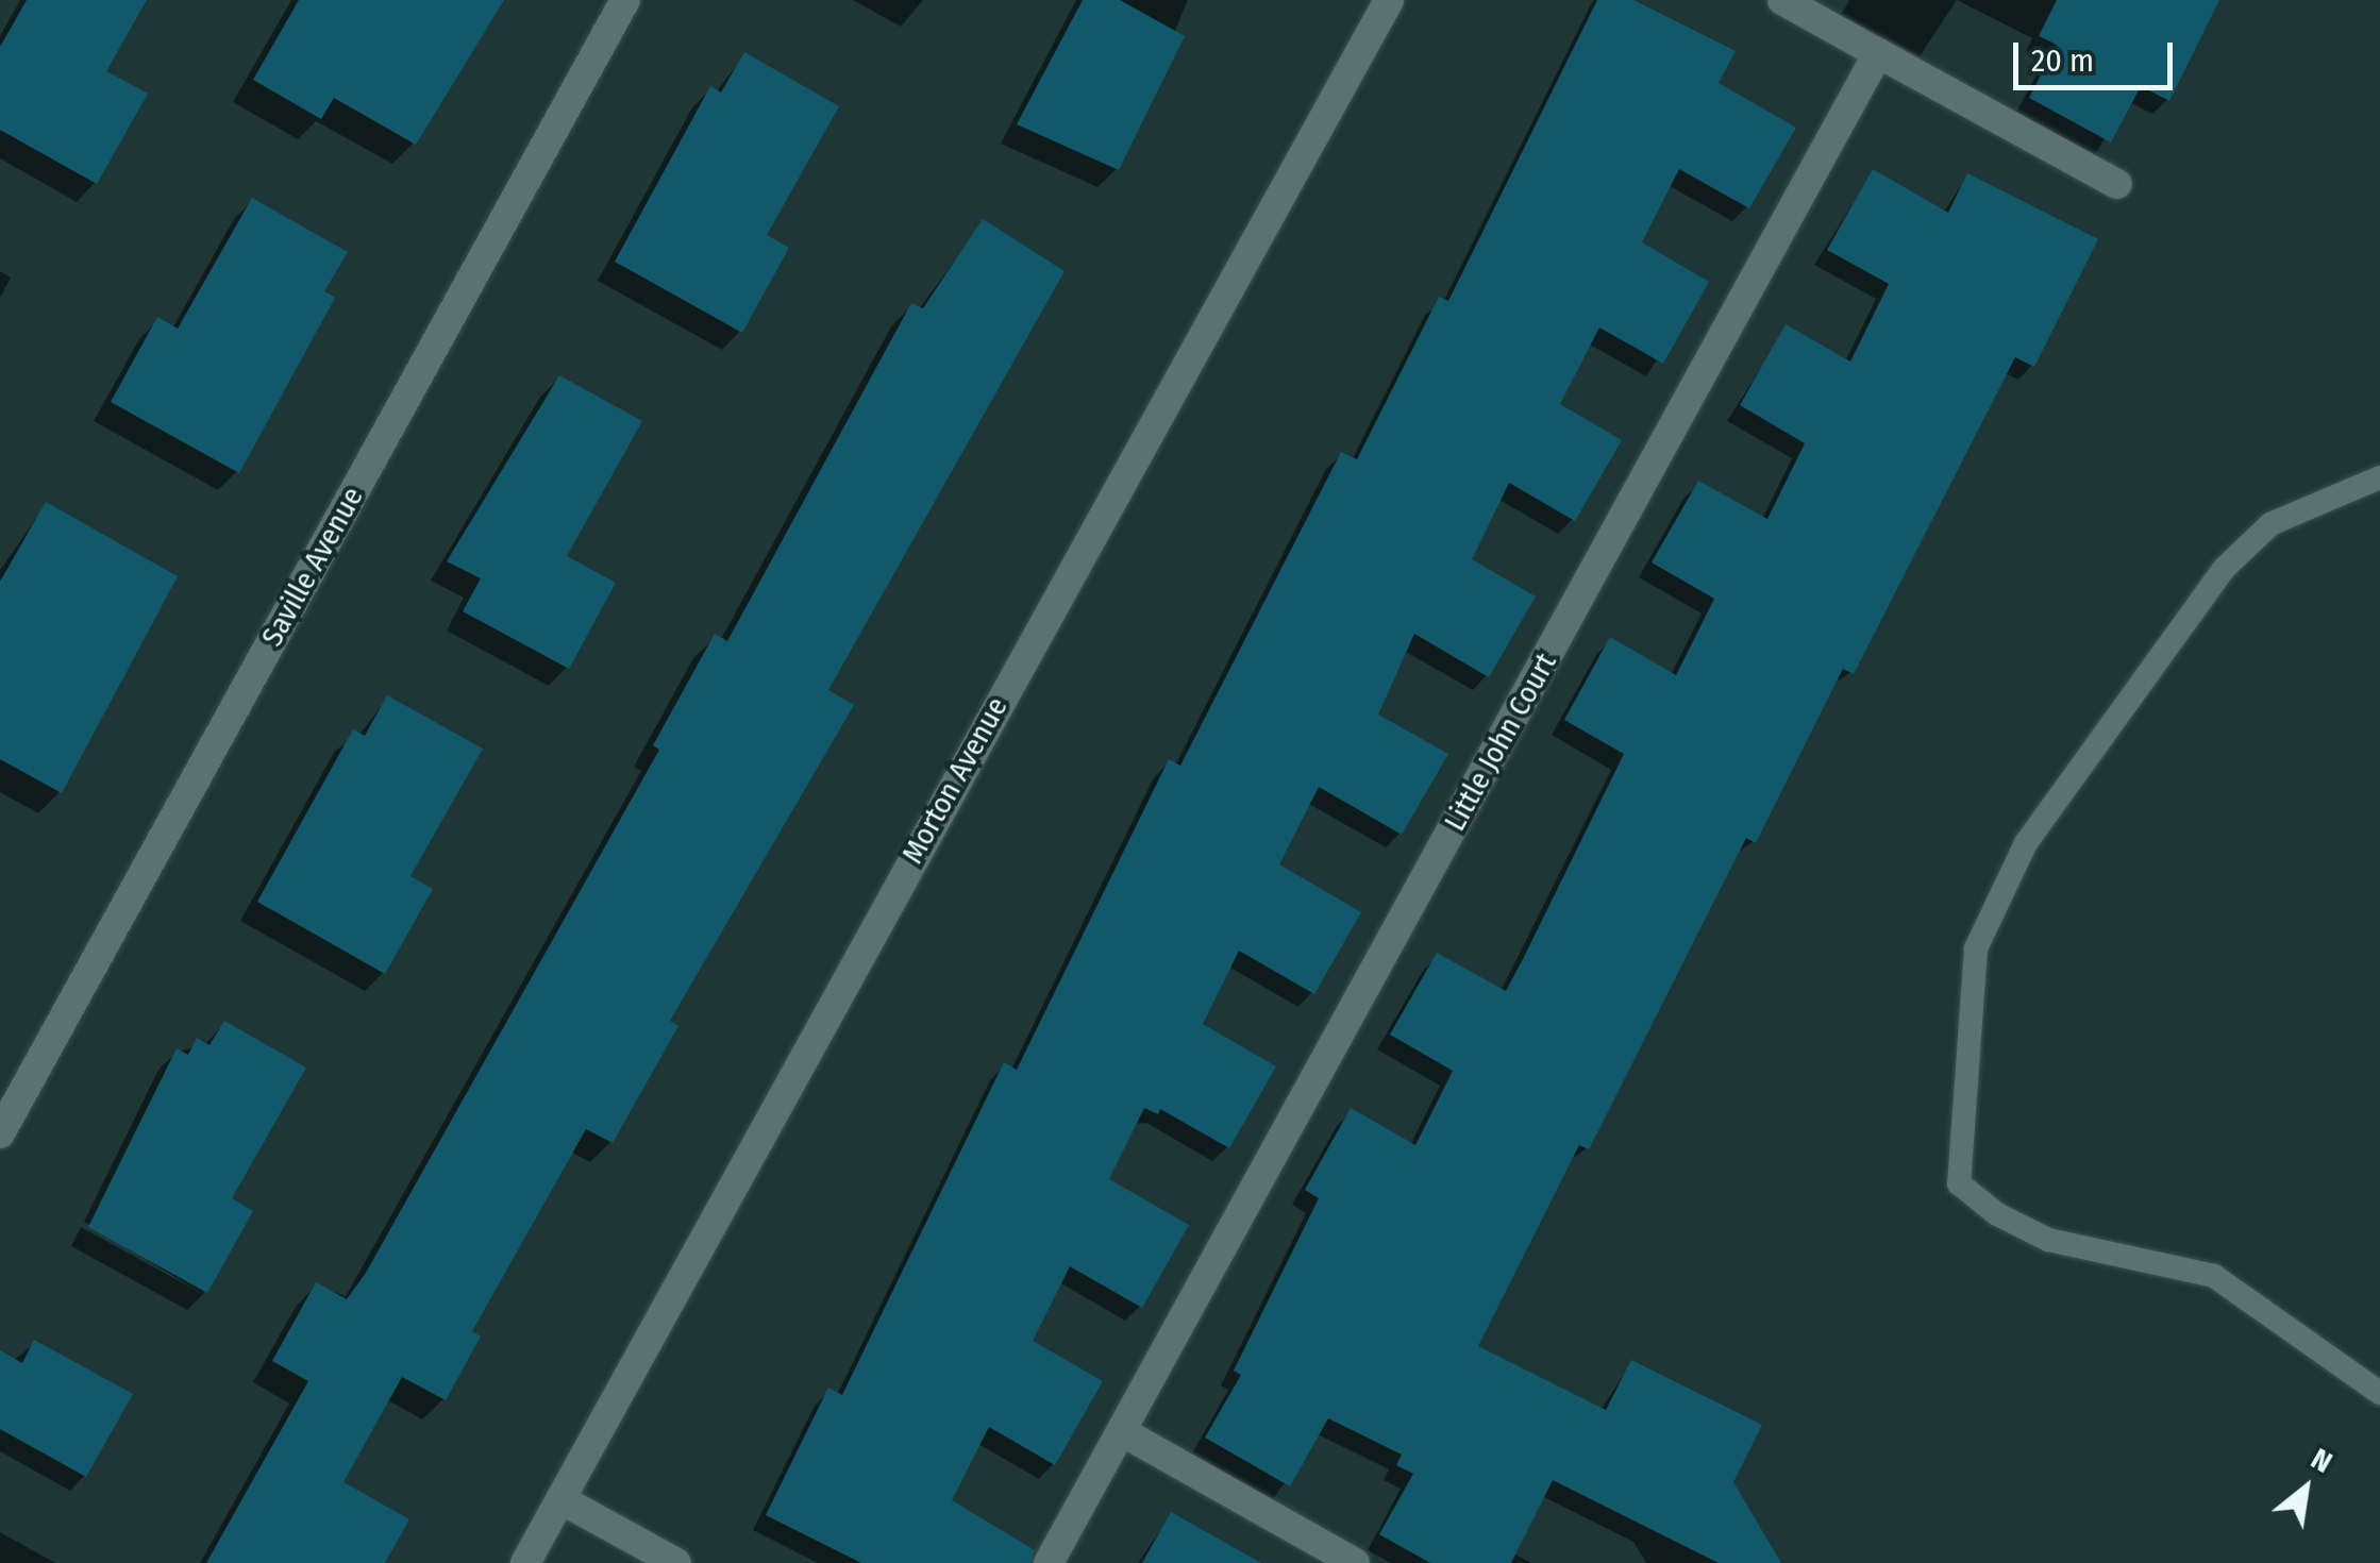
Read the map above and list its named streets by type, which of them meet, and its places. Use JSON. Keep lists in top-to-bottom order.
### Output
{
  "streets": {
    "street": ["Saville Avenue", "Little John Court", "Morton Avenue"]
  },
  "scale_bar": "20 m",
  "north": "top right"
}
